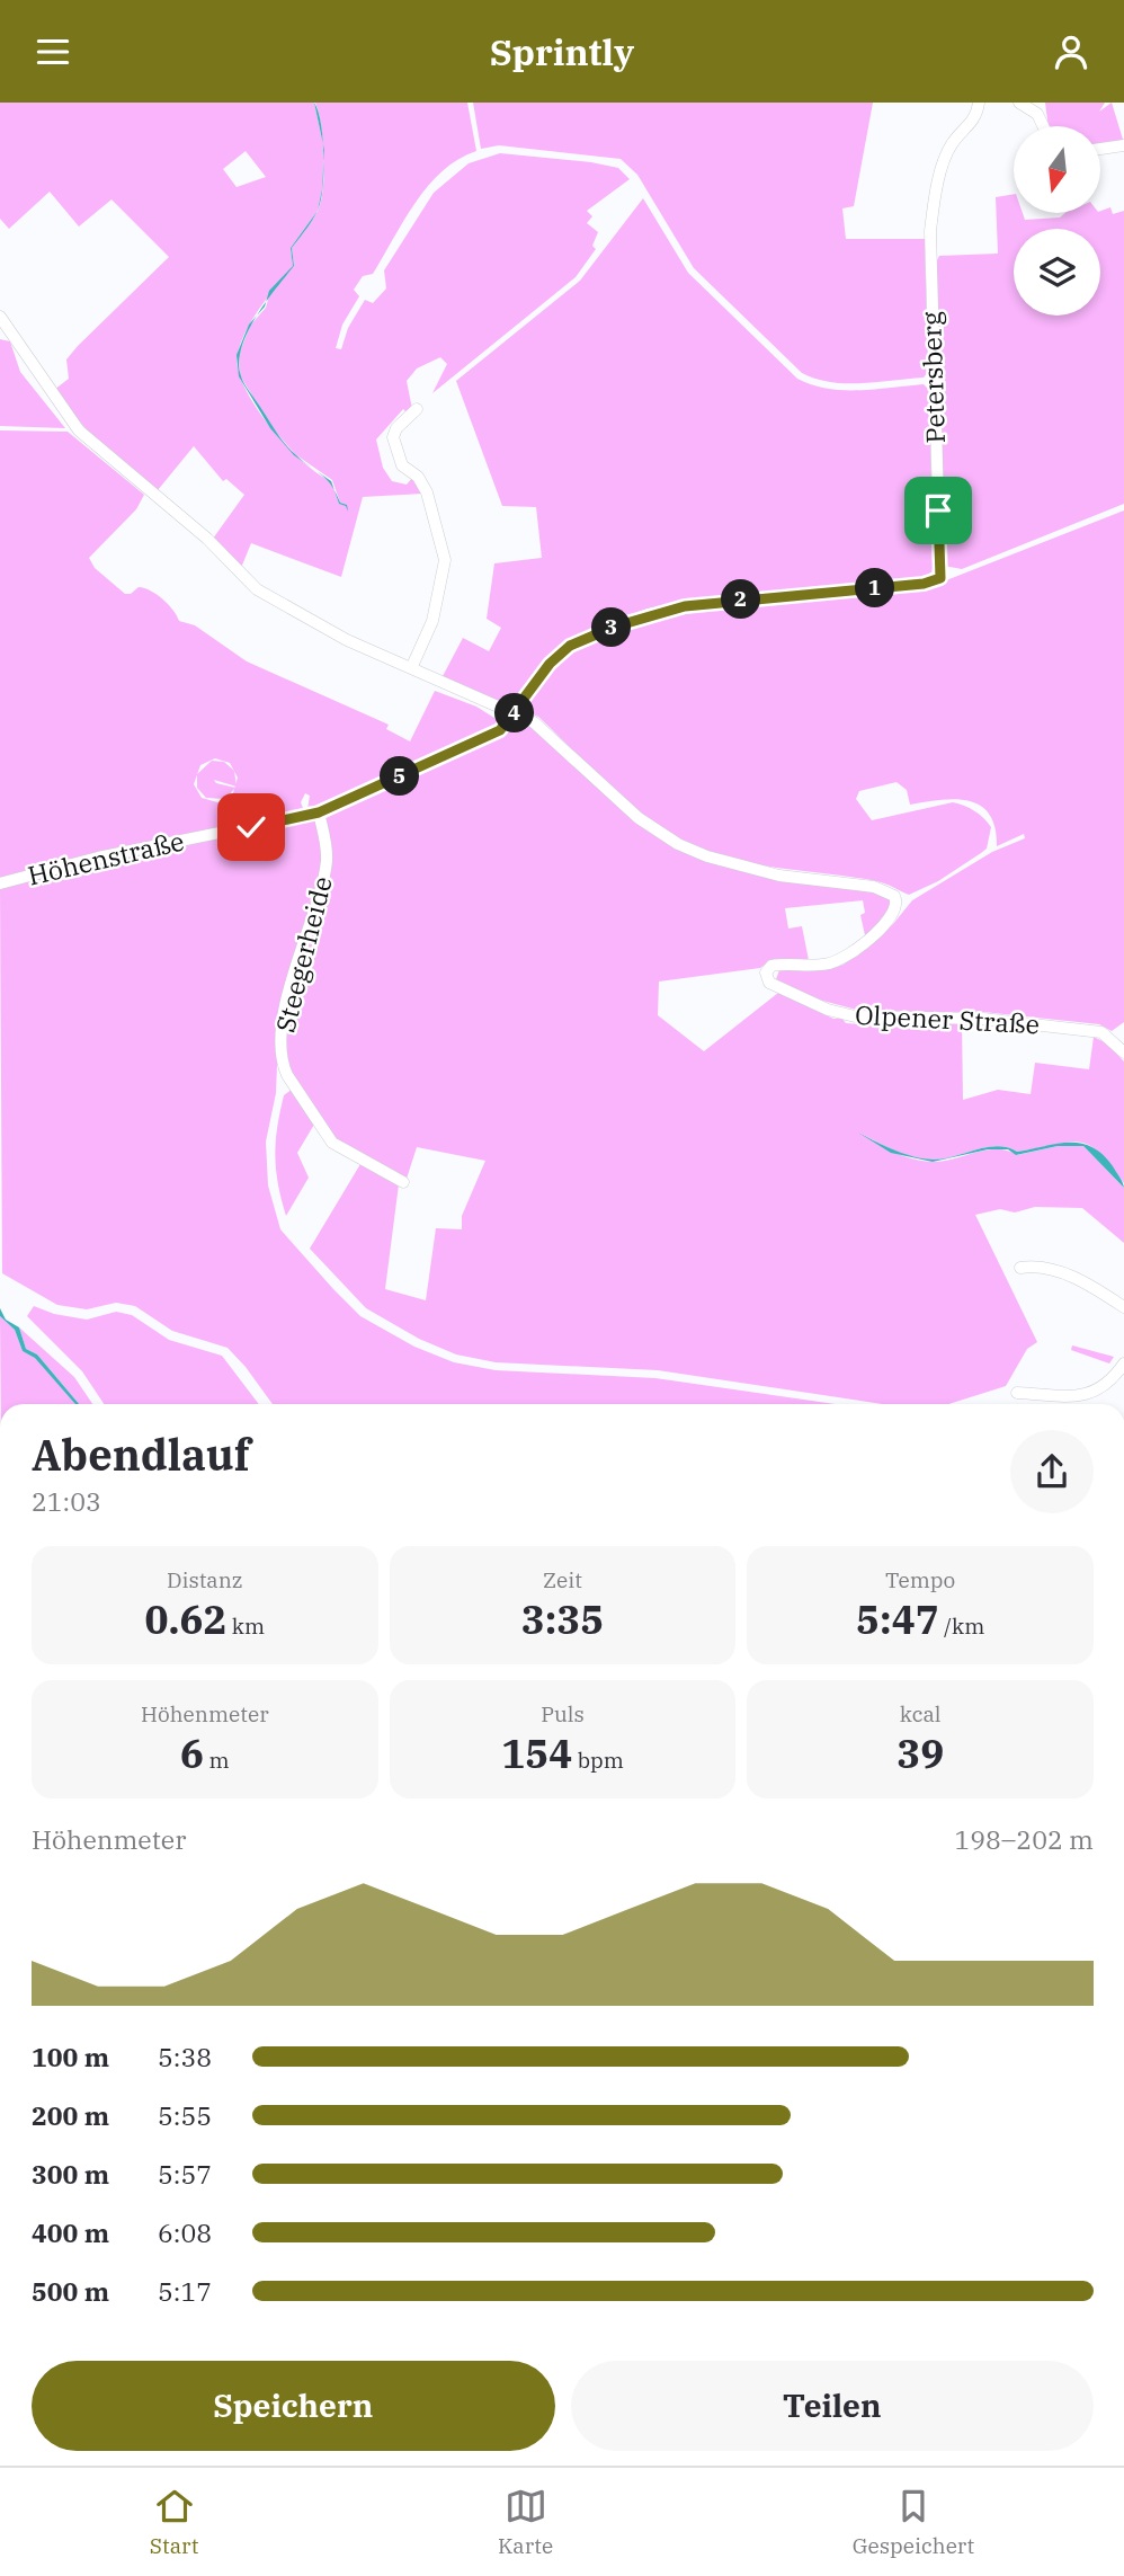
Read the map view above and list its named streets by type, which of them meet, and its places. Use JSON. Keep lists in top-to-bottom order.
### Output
{
  "streets": {
    "street": [
      "Petersberg",
      "Höhenstraße",
      "Steegerheide",
      "Olpener Straße"
    ]
  },
  "crossings": [
    ["Petersberg", "Höhenstraße"],
    ["Petersberg", "Olpener Straße"],
    ["Höhenstraße", "Steegerheide"],
    ["Höhenstraße", "Olpener Straße"]
  ],
  "north": "bottom",
  "page": {
    "header": "Sprintly",
    "pins": [
      "1",
      "2",
      "3",
      "4",
      "5"
    ],
    "heading": ["Abendlauf", "21:03"],
    "stats": [
      ["Distanz", "0.62 km"],
      ["Zeit", "3:35"],
      ["Tempo", "5:47 /km"],
      ["Höhenmeter", "6 m"],
      ["Puls", "154 bpm"],
      ["kcal", "39"]
    ],
    "chart": ["Höhenmeter", "198–202 m"],
    "list": [
      {
        "name": "100 m",
        "note": "5:38"
      },
      {
        "name": "200 m",
        "note": "5:55"
      },
      {
        "name": "300 m",
        "note": "5:57"
      },
      {
        "name": "400 m",
        "note": "6:08"
      },
      {
        "name": "500 m",
        "note": "5:17"
      }
    ],
    "buttons": ["Speichern", "Teilen"],
    "tabs": ["Start", "Karte", "Gespeichert"]
  }
}
